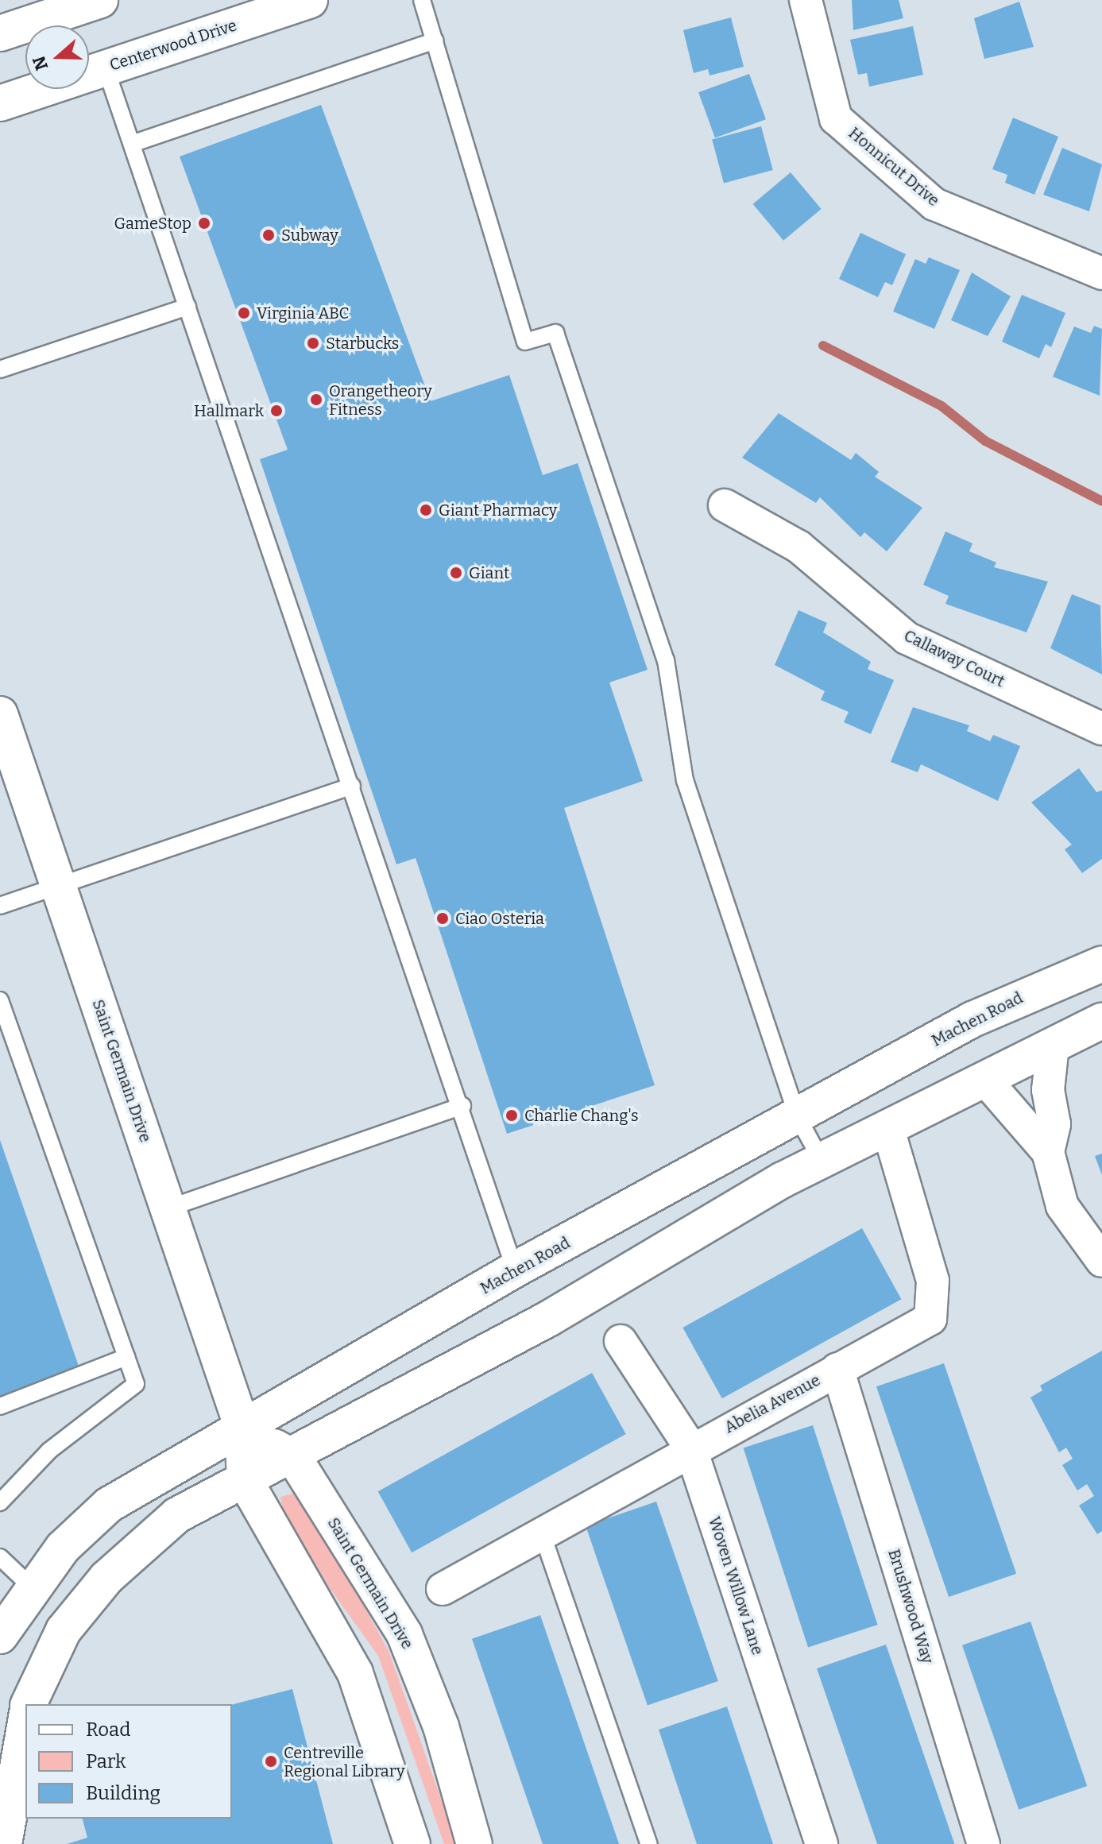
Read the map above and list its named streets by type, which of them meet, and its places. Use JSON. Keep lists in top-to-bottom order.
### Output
{
  "streets": {
    "street": [
      "Centerwood Drive",
      "Honnicut Drive",
      "Callaway Court",
      "Machen Road",
      "Saint Germain Drive",
      "Abelia Avenue",
      "Woven Willow Lane",
      "Brushwood Way"
    ]
  },
  "crossings": [
    ["Machen Road", "Saint Germain Drive"],
    ["Abelia Avenue", "Woven Willow Lane"],
    ["Abelia Avenue", "Brushwood Way"]
  ],
  "places": [
    "GameStop",
    "Subway",
    "Virginia ABC",
    "Starbucks",
    "Orangetheory Fitness",
    "Hallmark",
    "Giant Pharmacy",
    "Giant",
    "Ciao Osteria",
    "Charlie Chang's",
    "Centreville Regional Library"
  ],
  "legend": ["Road", "Park", "Building"],
  "north": "left"
}
